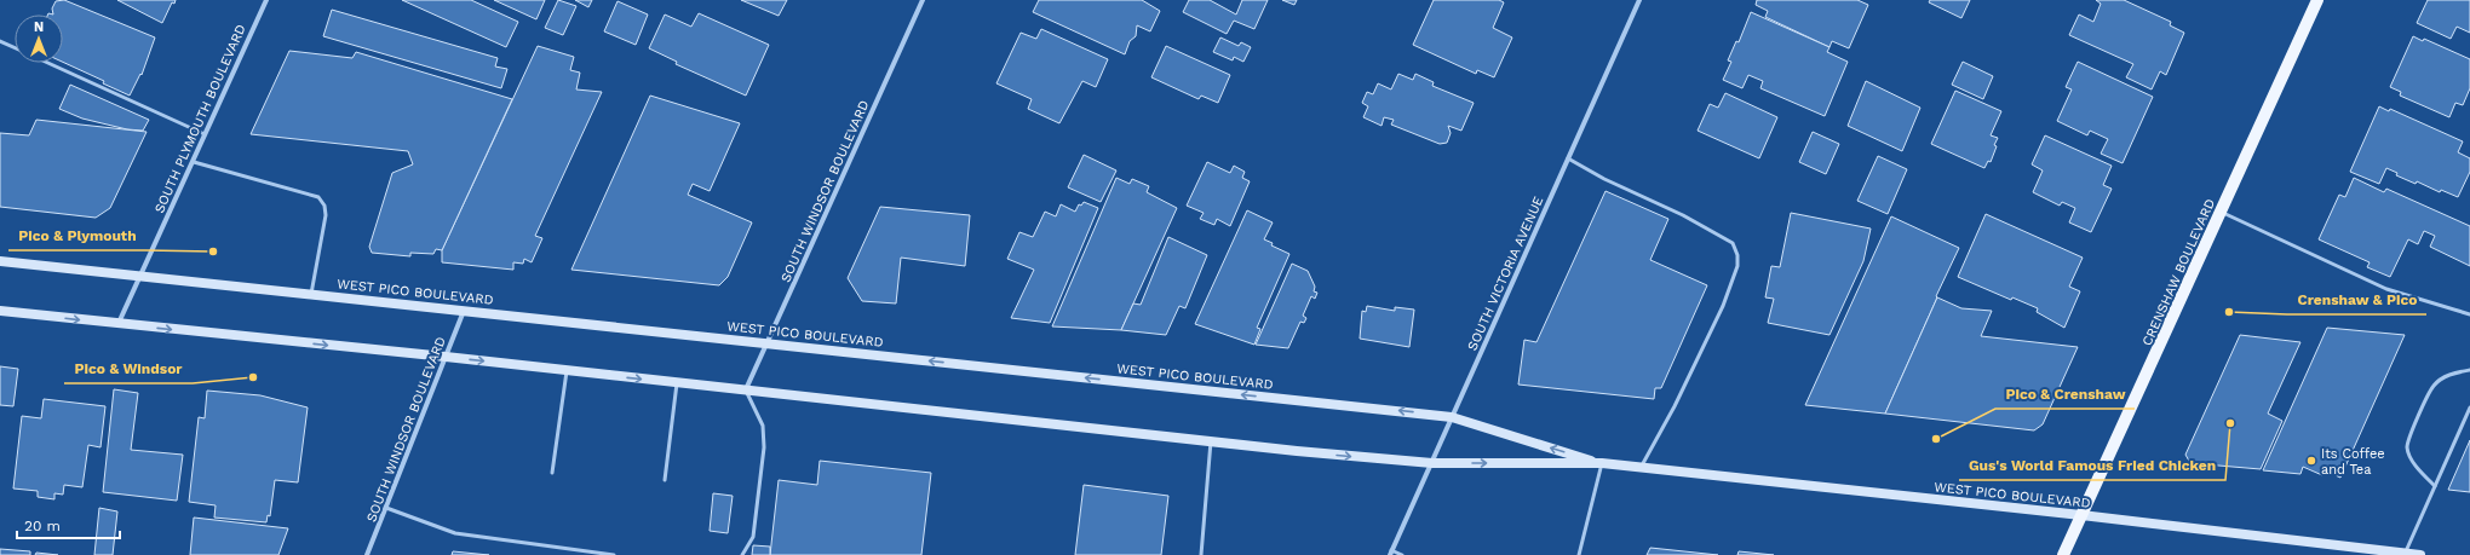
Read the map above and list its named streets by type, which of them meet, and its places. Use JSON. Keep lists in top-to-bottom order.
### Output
{
  "streets": {
    "main road": ["CRENSHAW BOULEVARD", "WEST PICO BOULEVARD"],
    "street": ["SOUTH PLYMOUTH BOULEVARD", "SOUTH WINDSOR BOULEVARD", "SOUTH VICTORIA AVENUE"]
  },
  "crossings": [
    ["SOUTH PLYMOUTH BOULEVARD", "WEST PICO BOULEVARD"],
    ["SOUTH WINDSOR BOULEVARD", "WEST PICO BOULEVARD"],
    ["CRENSHAW BOULEVARD", "WEST PICO BOULEVARD"],
    ["SOUTH VICTORIA AVENUE", "WEST PICO BOULEVARD"]
  ],
  "places": [
    "Pico & Plymouth",
    "Crenshaw & Pico",
    "Pico & Windsor",
    "Gus's World Famous Fried Chicken",
    "Pico & Crenshaw",
    "Its Coffee and Tea"
  ],
  "scale_bar": "20 m",
  "north": "top"
}
